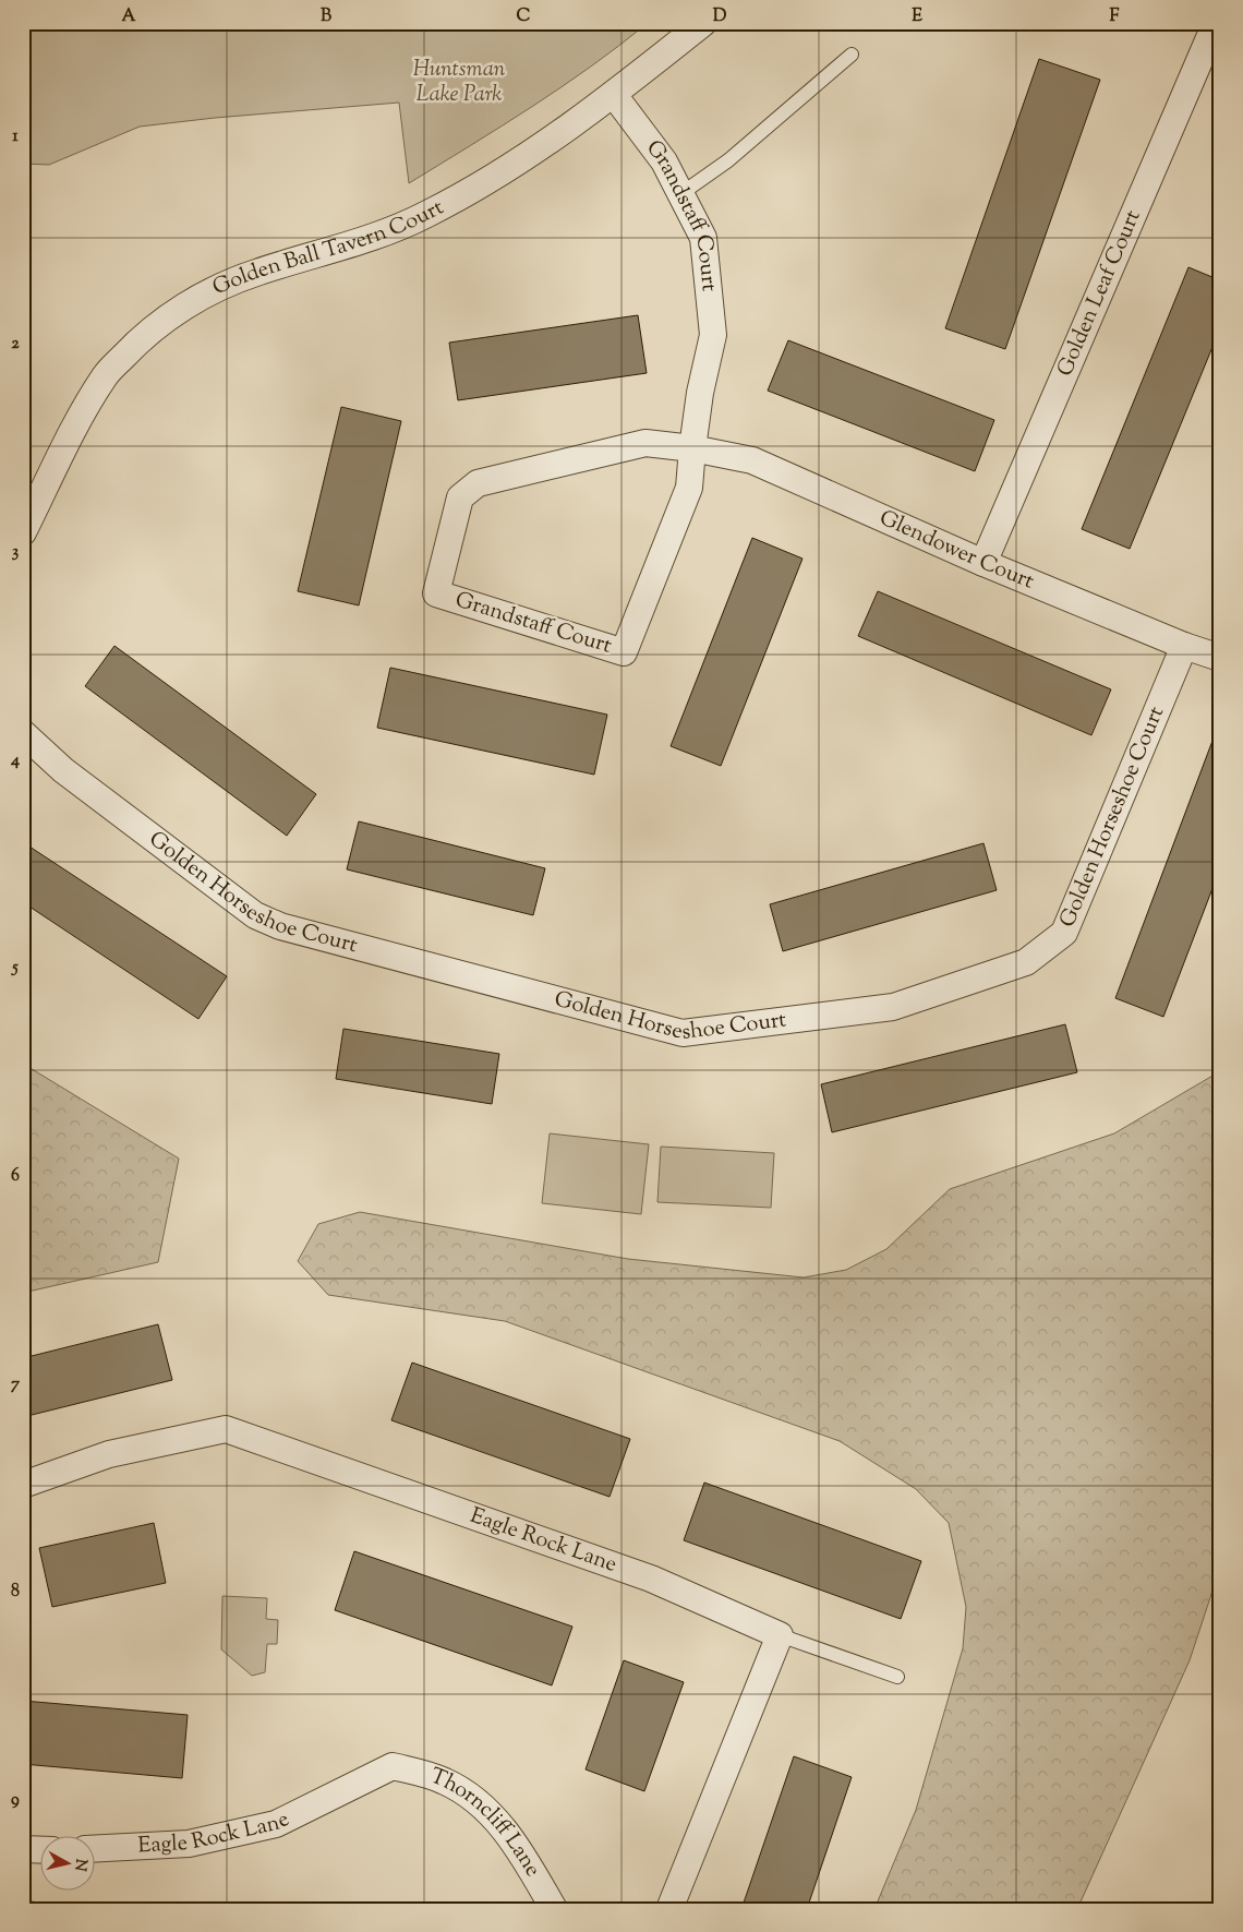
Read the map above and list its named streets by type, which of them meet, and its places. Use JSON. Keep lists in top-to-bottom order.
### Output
{
  "streets": {
    "street": [
      "Grandstaff Court",
      "Golden Ball Tavern Court",
      "Golden Leaf Court",
      "Glendower Court",
      "Golden Horseshoe Court",
      "Eagle Rock Lane",
      "Thorncliff Lane"
    ]
  },
  "crossings": [
    ["Grandstaff Court", "Golden Ball Tavern Court"],
    ["Grandstaff Court", "Glendower Court"],
    ["Golden Leaf Court", "Glendower Court"],
    ["Glendower Court", "Golden Horseshoe Court"],
    ["Eagle Rock Lane", "Thorncliff Lane"]
  ],
  "parks": ["Huntsman Lake Park"],
  "north": "right",
  "grid": {
    "columns": [
      "A",
      "B",
      "C",
      "D",
      "E",
      "F"
    ],
    "rows": [
      "1",
      "2",
      "3",
      "4",
      "5",
      "6",
      "7",
      "8",
      "9"
    ]
  }
}
